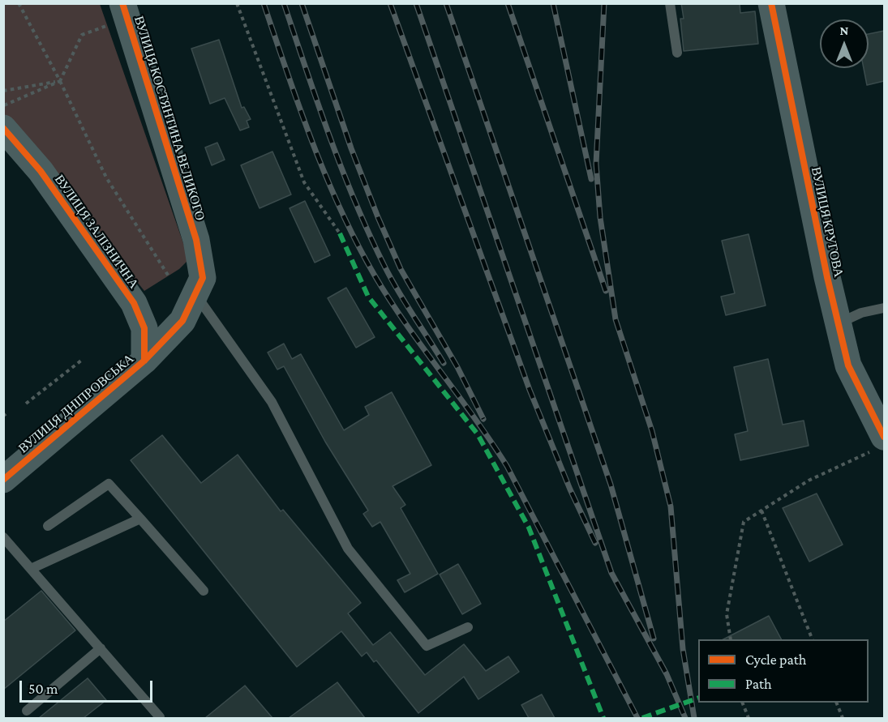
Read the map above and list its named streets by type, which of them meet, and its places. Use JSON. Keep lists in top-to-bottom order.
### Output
{
  "streets": {
    "street": [
      "ВУЛИЦЯ КОСТЯНТИНА ВЕЛИКОГО",
      "ВУЛИЦЯ КРУГОВА",
      "ВУЛИЦЯ ЗАЛІЗНИЧНА",
      "ВУЛИЦЯ ДНІПРОВСЬКА"
    ]
  },
  "crossings": [
    ["ВУЛИЦЯ КОСТЯНТИНА ВЕЛИКОГО", "ВУЛИЦЯ ДНІПРОВСЬКА"],
    ["ВУЛИЦЯ ЗАЛІЗНИЧНА", "ВУЛИЦЯ ДНІПРОВСЬКА"]
  ],
  "legend": ["Cycle path", "Path"],
  "scale_bar": "50 m",
  "north": "top"
}
